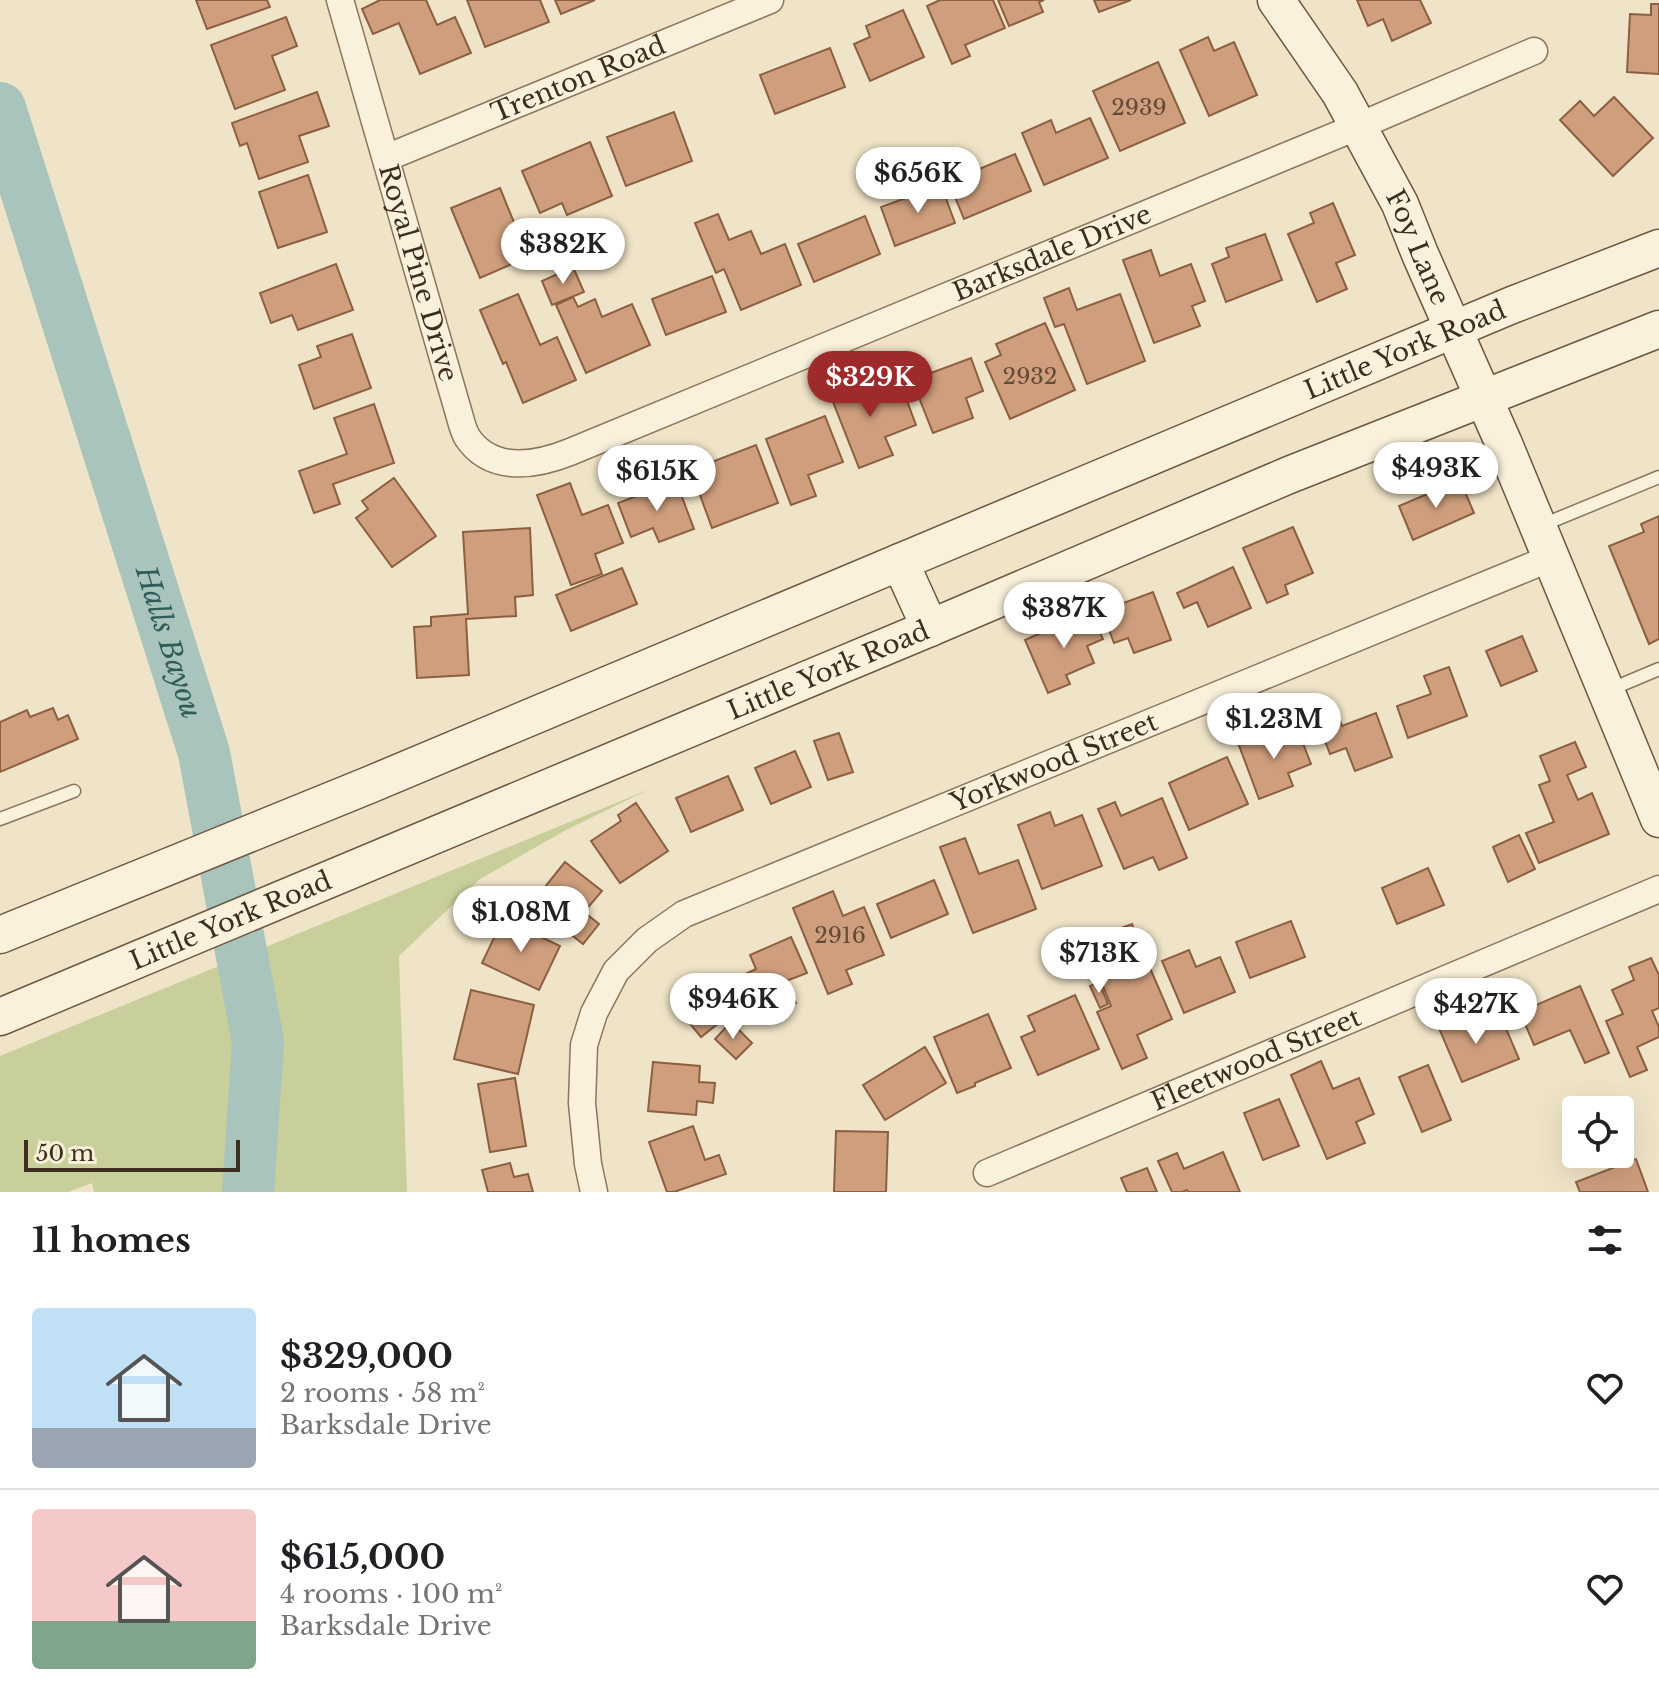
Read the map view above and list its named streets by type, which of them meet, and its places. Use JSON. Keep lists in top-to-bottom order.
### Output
{
  "streets": {
    "main road": ["Foy Lane", "Little York Road"],
    "street": [
      "Trenton Road",
      "Barksdale Drive",
      "Royal Pine Drive",
      "Yorkwood Street",
      "Fleetwood Street"
    ]
  },
  "crossings": [
    ["Trenton Road", "Royal Pine Drive"],
    ["Foy Lane", "Barksdale Drive"],
    ["Foy Lane", "Little York Road"],
    ["Foy Lane", "Yorkwood Street"],
    ["Barksdale Drive", "Royal Pine Drive"]
  ],
  "water": ["Halls Bayou"],
  "house_numbers": ["2939", "2932", "2916"],
  "scale_bar": "50 m",
  "page": {
    "price": [
      "$656K",
      "$382K",
      "$329K",
      "$493K",
      "$615K",
      "$387K",
      "$1.23M",
      "$1.08M",
      "$713K",
      "$946K",
      "$427K"
    ],
    "scale": "50 m",
    "heading": "11 homes",
    "list": [
      {
        "name": "$329,000",
        "note": "2 rooms · 58 m² · Barksdale Drive"
      },
      {
        "name": "$615,000",
        "note": "4 rooms · 100 m² · Barksdale Drive"
      }
    ]
  }
}
